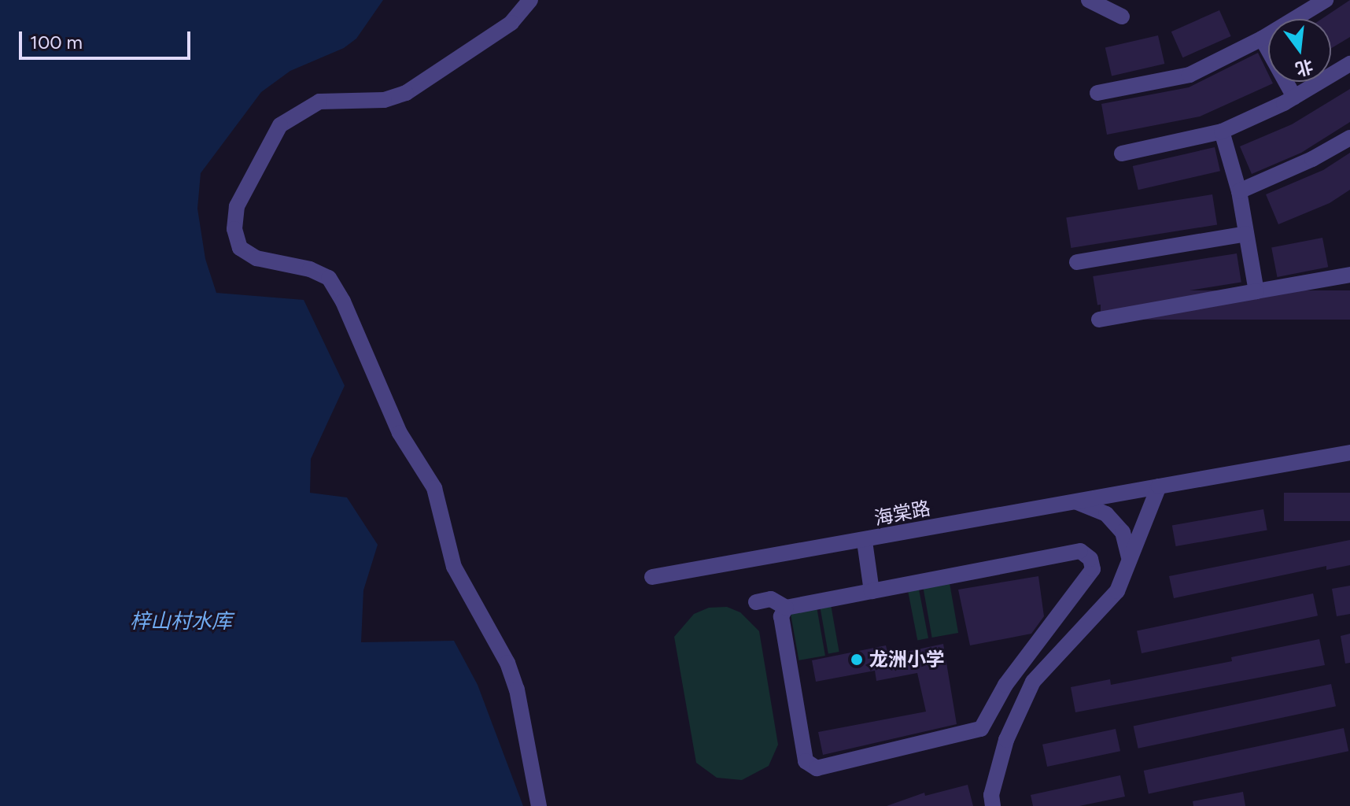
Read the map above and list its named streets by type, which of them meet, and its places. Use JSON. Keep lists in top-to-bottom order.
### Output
{
  "streets": {
    "street": ["海棠路"]
  },
  "water": ["梓山村水库"],
  "places": ["龙洲小学"],
  "scale_bar": "100 m",
  "north": "bottom"
}
